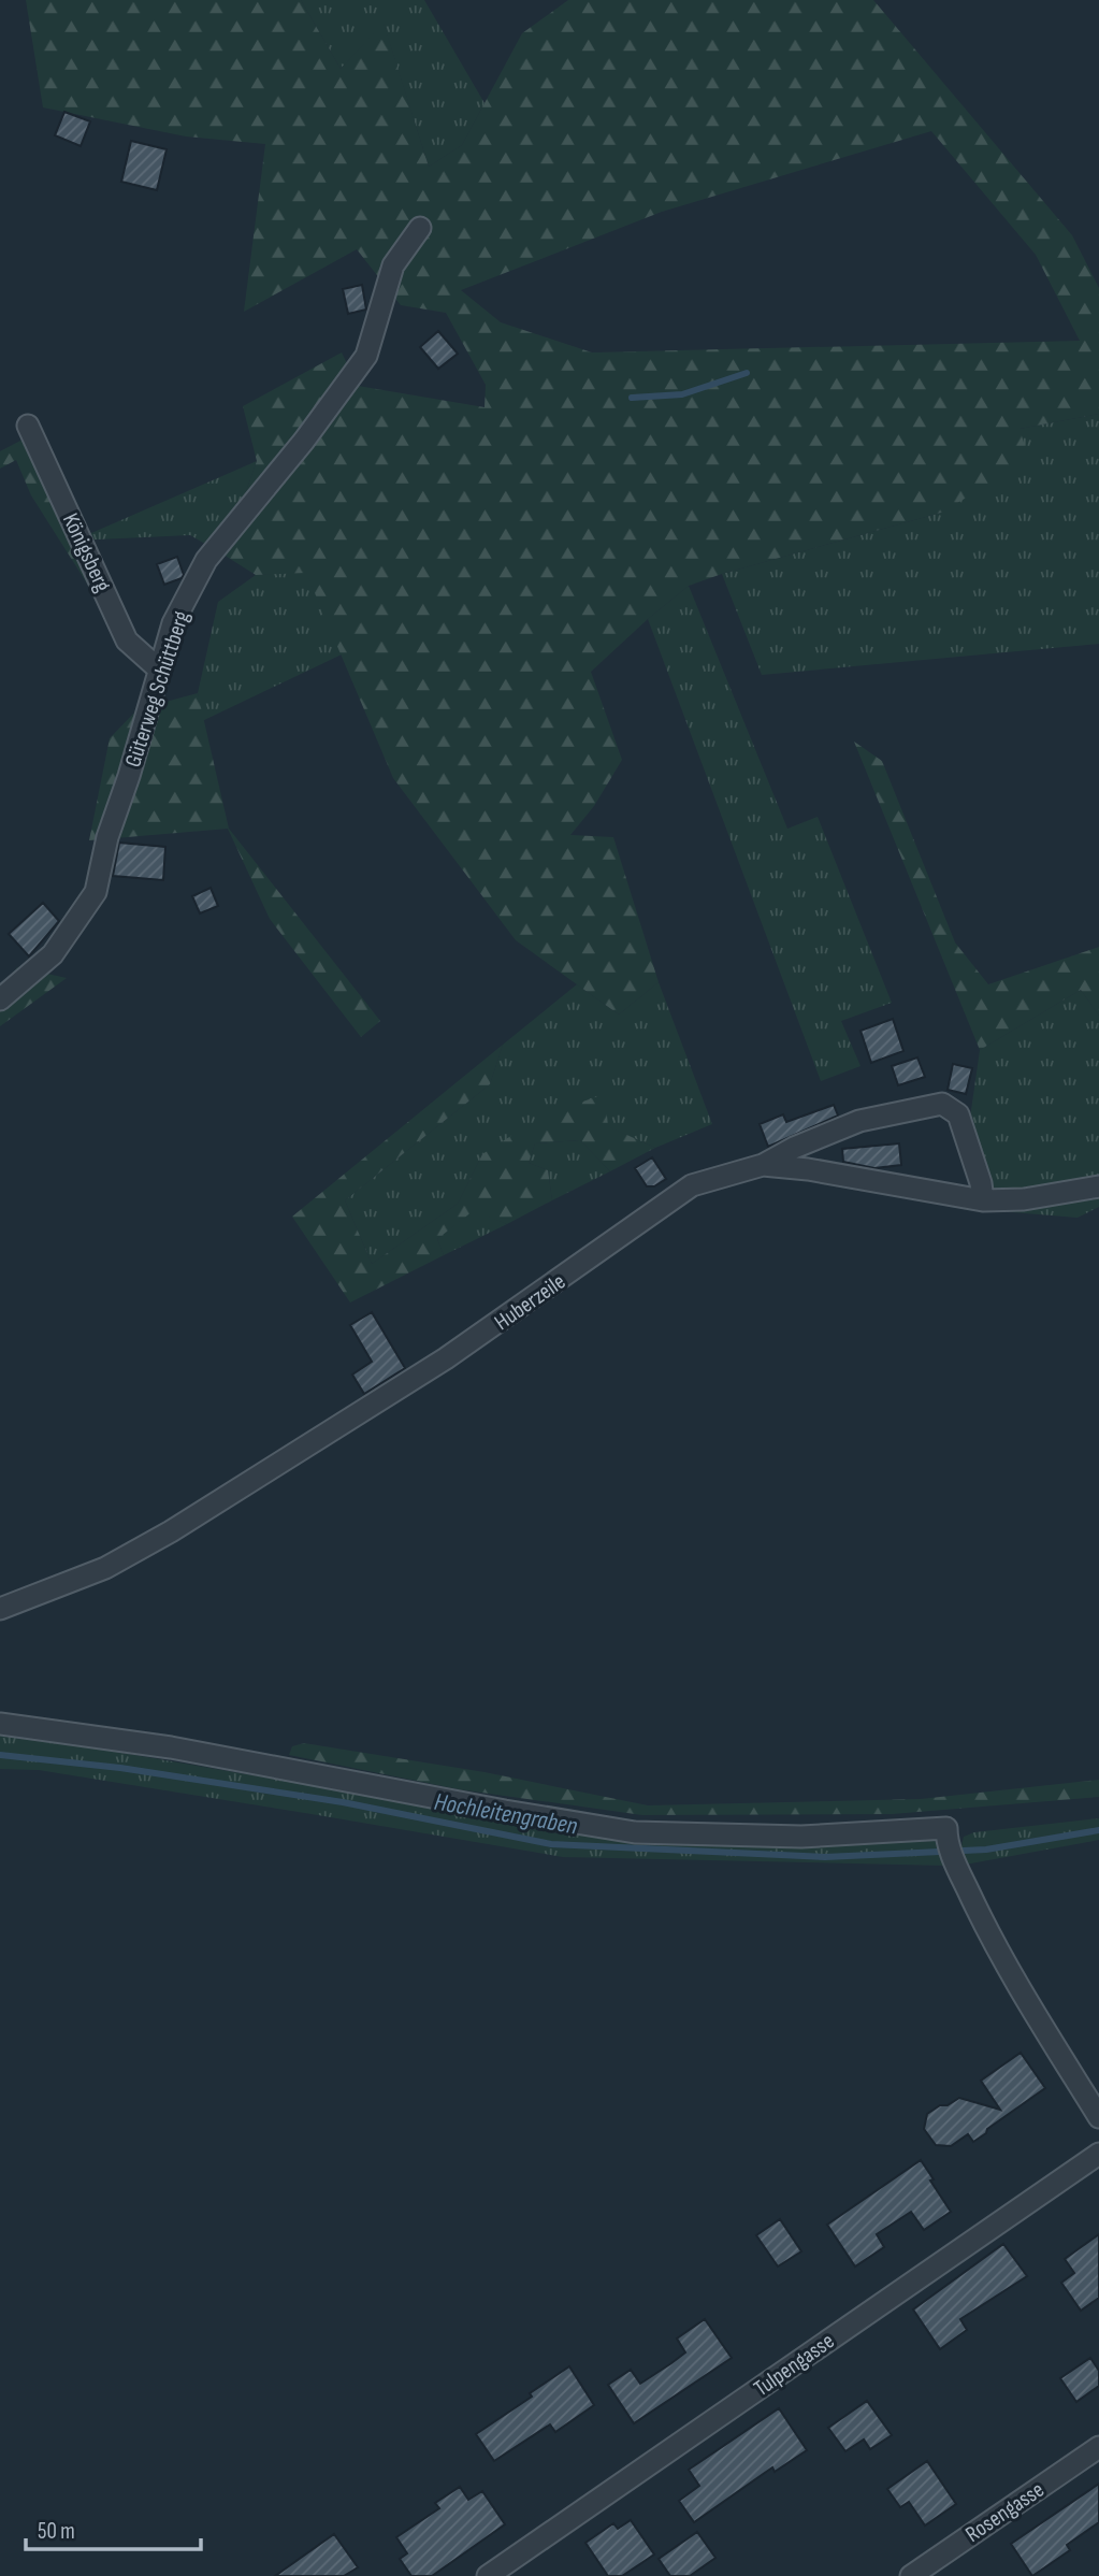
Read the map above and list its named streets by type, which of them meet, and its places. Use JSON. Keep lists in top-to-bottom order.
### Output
{
  "streets": {
    "street": [
      "Königsberg",
      "Güterweg Schüttberg",
      "Huberzeile",
      "Tulpengasse",
      "Rosengasse"
    ]
  },
  "crossings": [
    ["Königsberg", "Güterweg Schüttberg"]
  ],
  "water": ["Hochleitengraben"],
  "scale_bar": "50 m"
}
